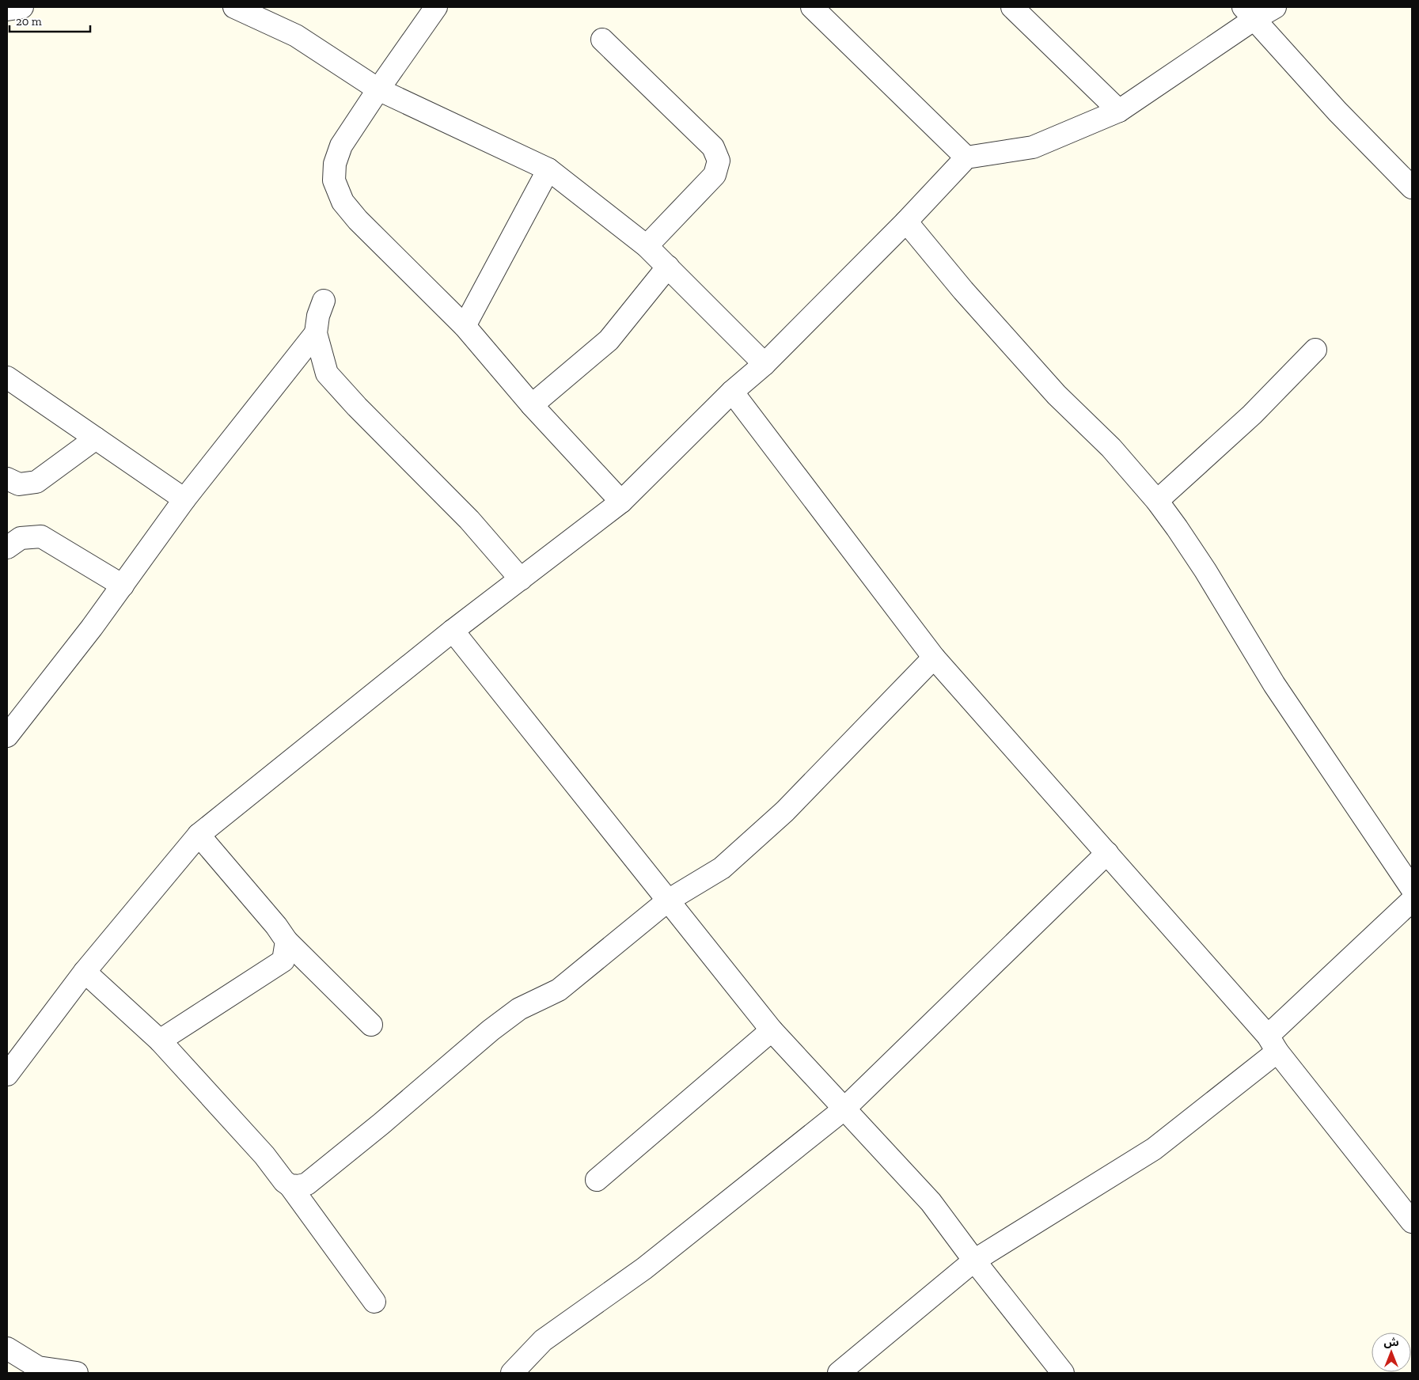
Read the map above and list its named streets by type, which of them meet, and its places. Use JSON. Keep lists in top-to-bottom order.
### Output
{
  "scale_bar": "20 m",
  "north": "top"
}
